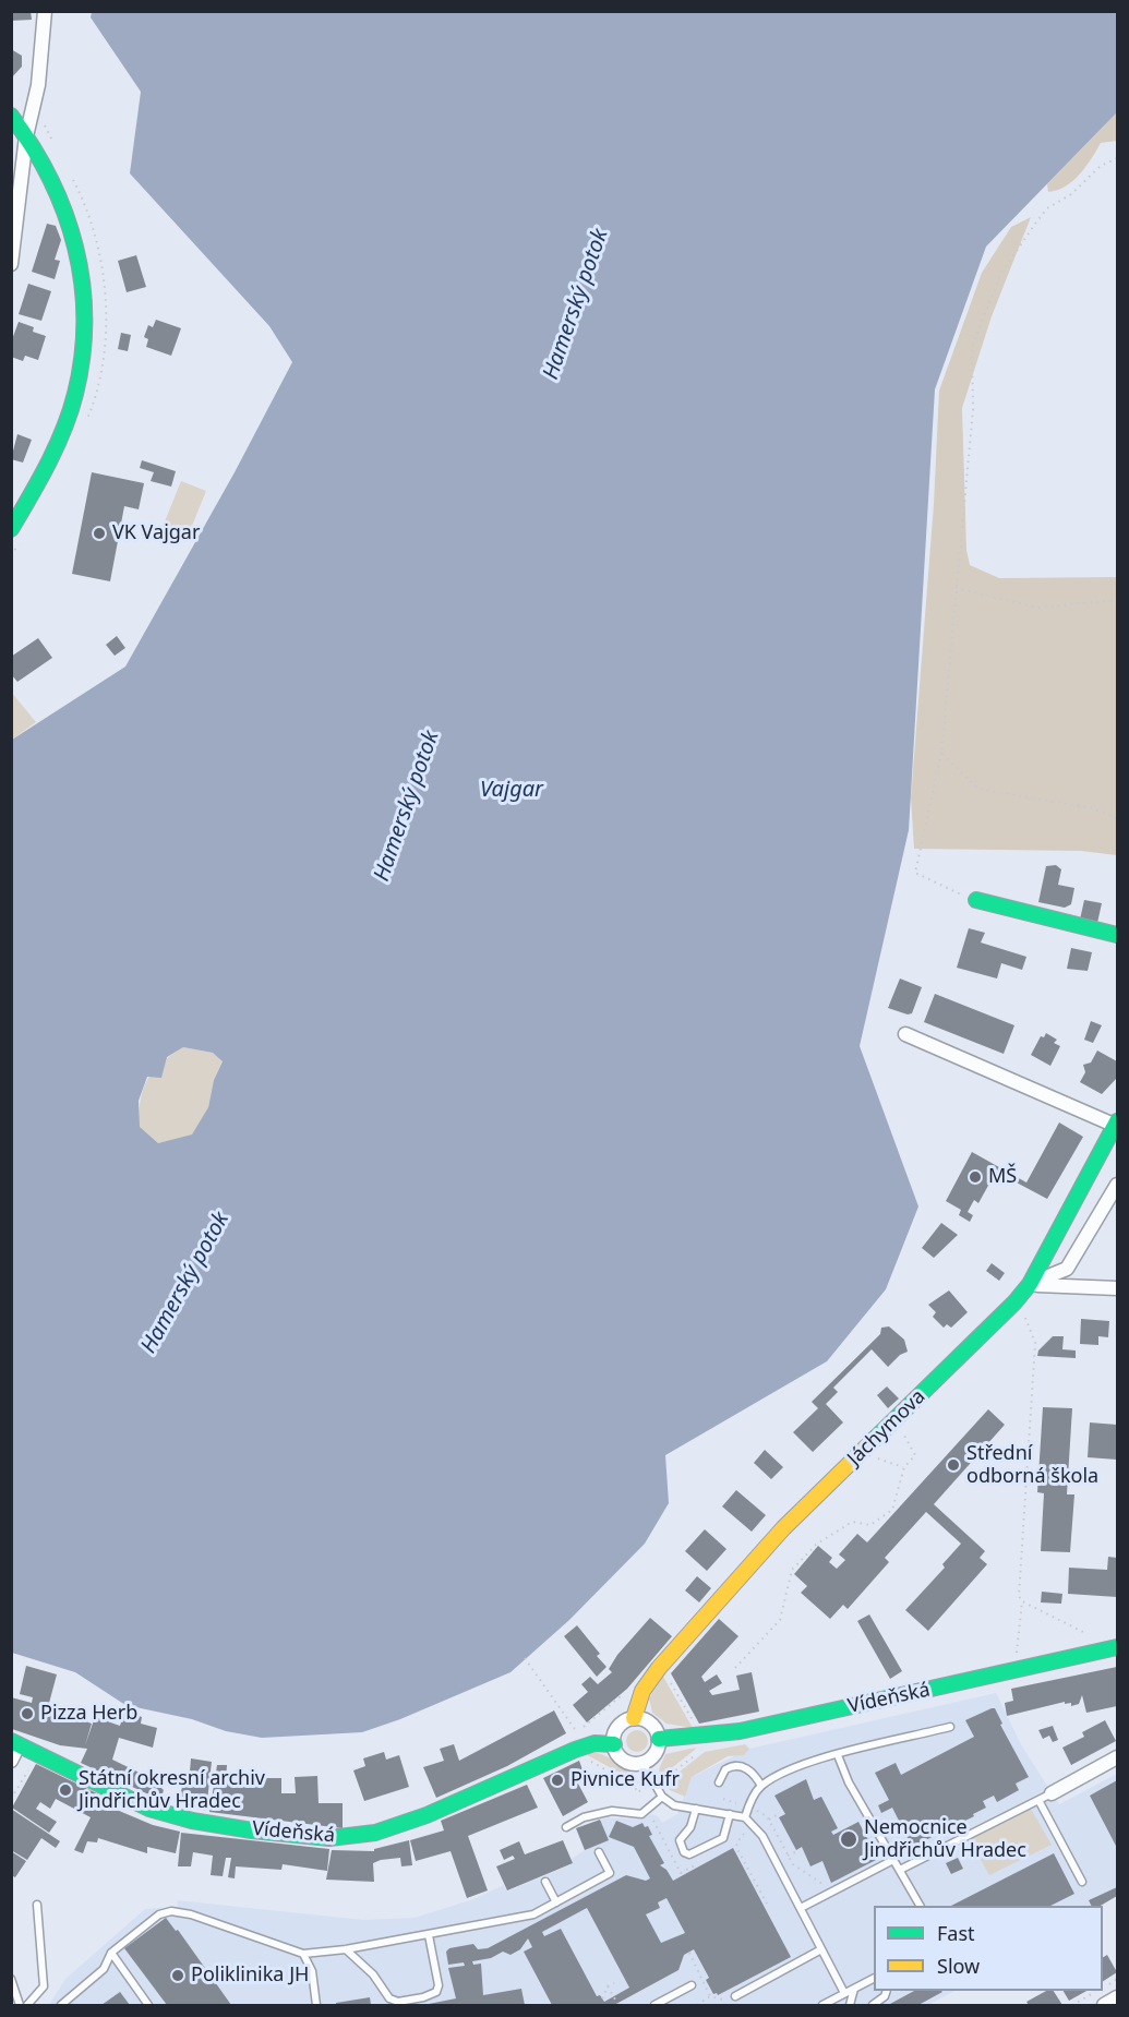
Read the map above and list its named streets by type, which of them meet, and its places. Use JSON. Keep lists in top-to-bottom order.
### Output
{
  "streets": {
    "street": ["Jáchymova", "Vídeňská"]
  },
  "crossings": [
    ["Jáchymova", "Vídeňská"]
  ],
  "water": ["Hamerský potok", "Vajgar"],
  "places": [
    "VK Vajgar",
    "MŠ",
    "Střední odborná škola",
    "Pizza Herb",
    "Pivnice Kufr",
    "Státní okresní archiv Jindřichův Hradec",
    "Nemocnice Jindřichův Hradec",
    "Poliklinika JH"
  ],
  "legend": ["Fast", "Slow"]
}
